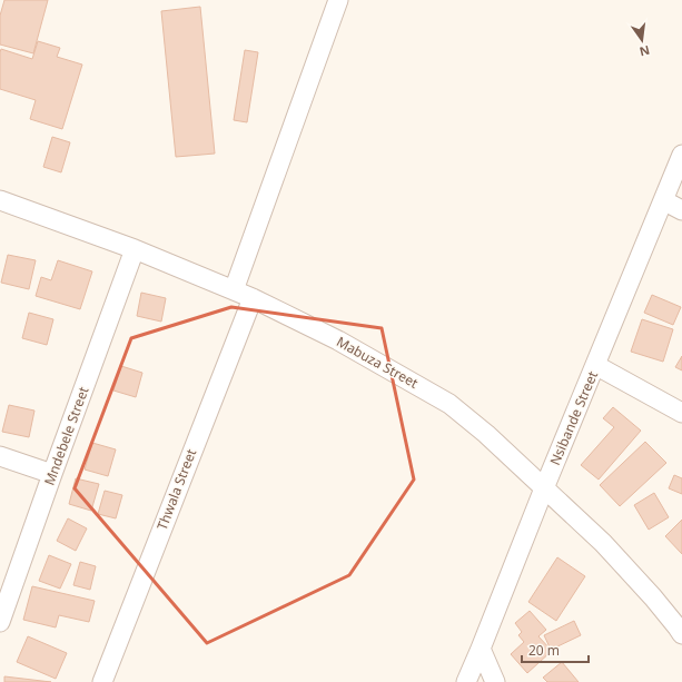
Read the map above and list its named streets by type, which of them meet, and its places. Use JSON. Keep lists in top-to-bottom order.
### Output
{
  "streets": {
    "street": [
      "Mabuza Street",
      "Nsibande Street",
      "Mndebele Street",
      "Thwala Street"
    ]
  },
  "crossings": [
    ["Mabuza Street", "Nsibande Street"],
    ["Mabuza Street", "Mndebele Street"],
    ["Mabuza Street", "Thwala Street"]
  ],
  "scale_bar": "20 m",
  "north": "bottom"
}
